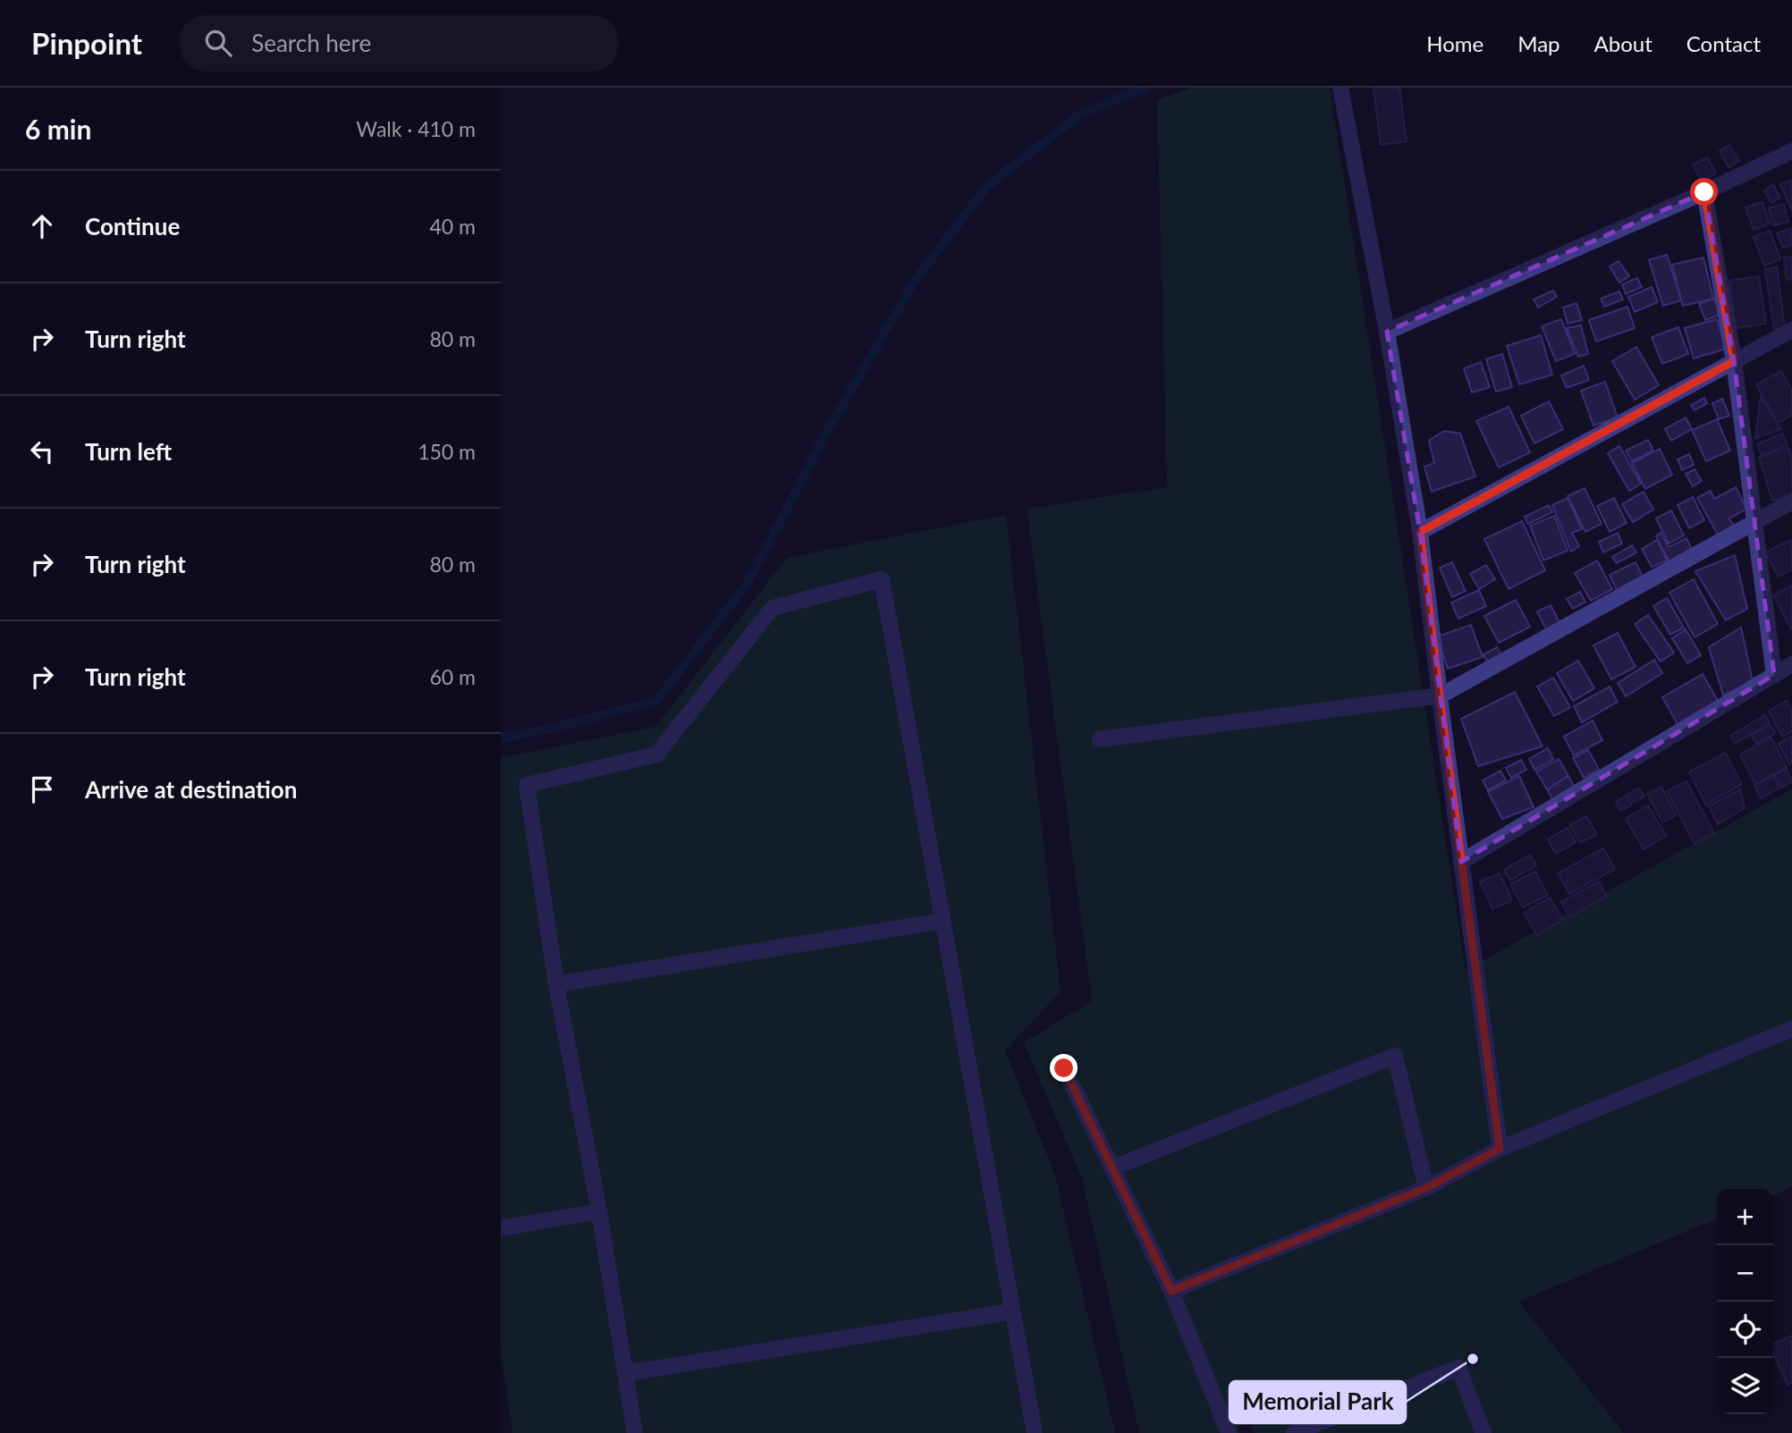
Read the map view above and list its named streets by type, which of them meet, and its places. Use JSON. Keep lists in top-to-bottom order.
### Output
{
  "places": ["Memorial Park"],
  "page": {
    "header": "Pinpoint",
    "search": "Search here",
    "nav": [
      "Home",
      "Map",
      "About",
      "Contact"
    ],
    "heading": ["6 min", "Walk · 410 m"],
    "list": [
      ["Continue", "40 m"],
      ["Turn right", "80 m"],
      ["Turn left", "150 m"],
      ["Turn right", "80 m"],
      ["Turn right", "60 m"],
      "Arrive at destination"
    ],
    "map_buttons": ["+", "−"]
  }
}
